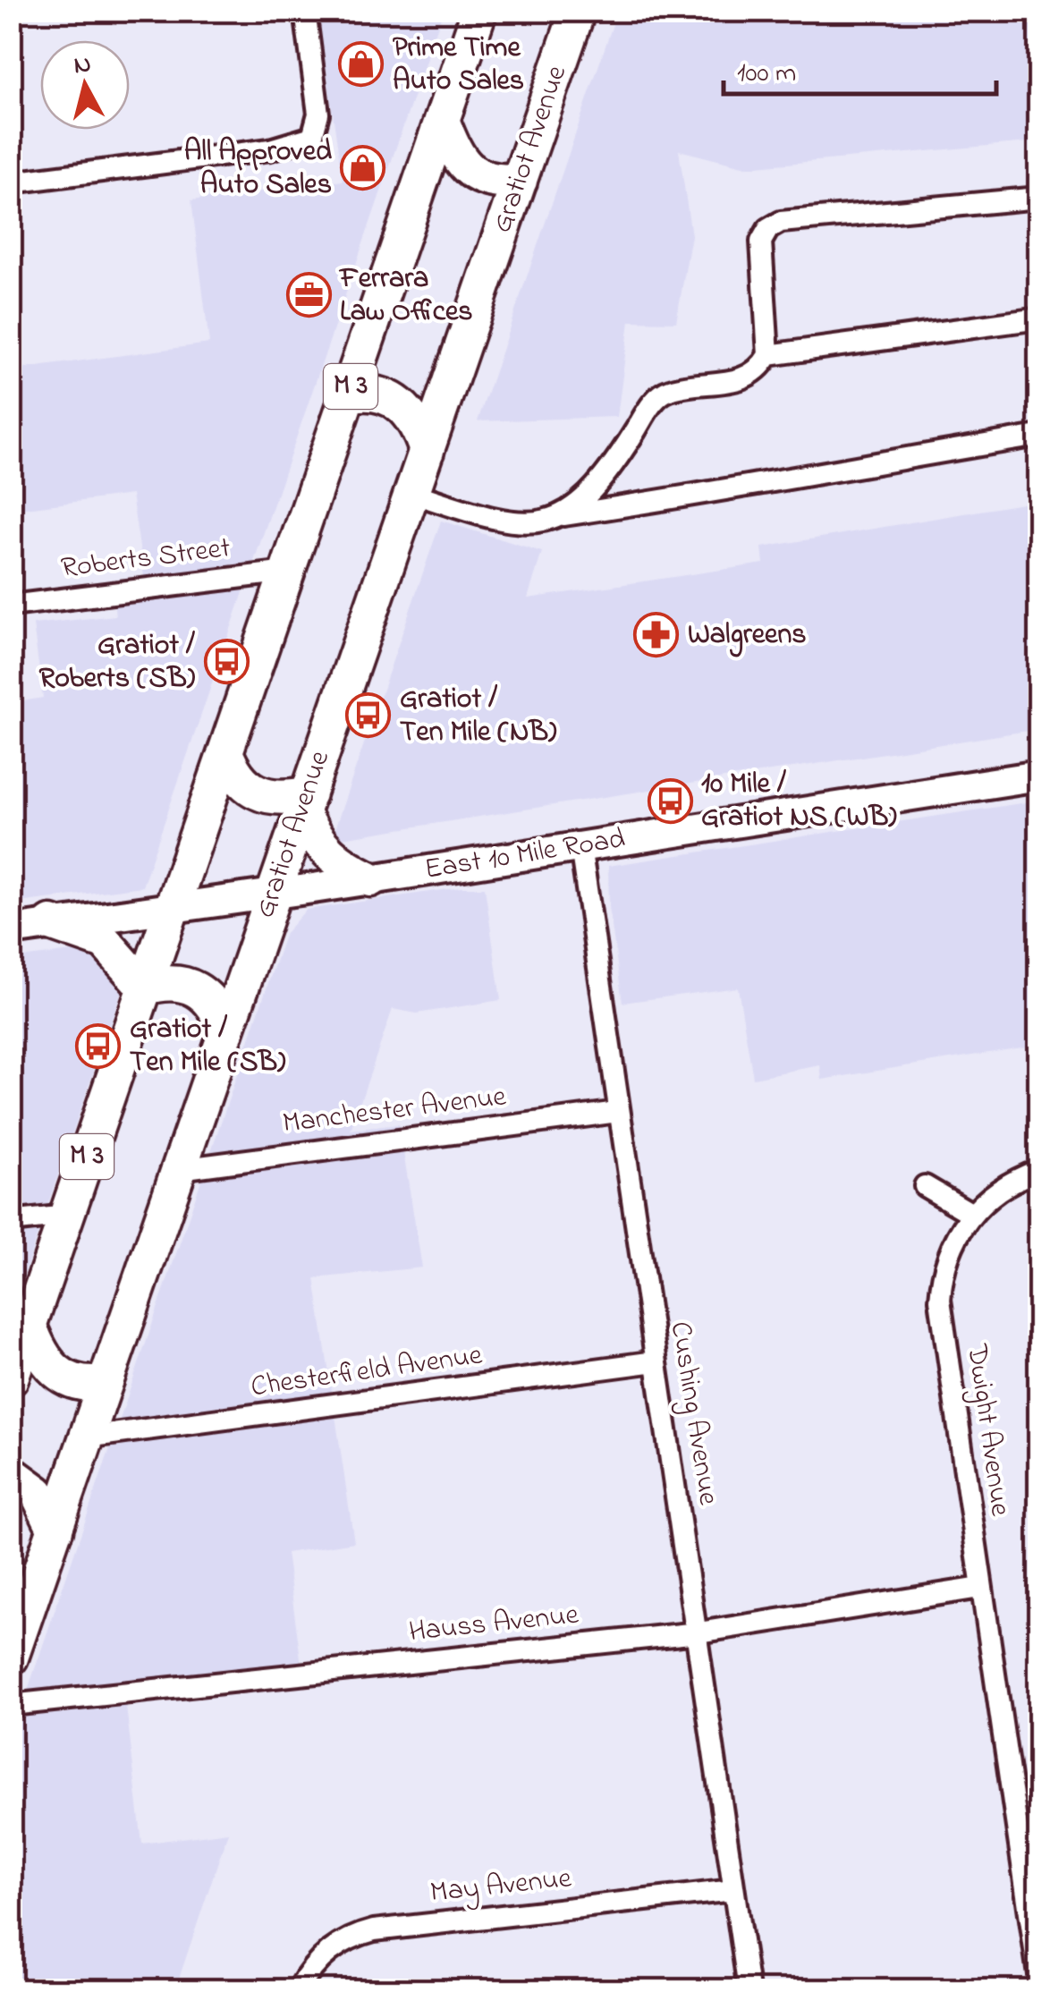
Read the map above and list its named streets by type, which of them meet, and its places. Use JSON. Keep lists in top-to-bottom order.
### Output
{
  "streets": {
    "main road": ["Gratiot Avenue", "M 3", "East 10 Mile Road"],
    "street": [
      "Roberts Street",
      "Manchester Avenue",
      "Chesterfield Avenue",
      "Cushing Avenue",
      "Dwight Avenue",
      "Hauss Avenue",
      "May Avenue"
    ]
  },
  "crossings": [
    ["Gratiot Avenue", "East 10 Mile Road"],
    ["Gratiot Avenue", "Manchester Avenue"],
    ["Gratiot Avenue", "Chesterfield Avenue"],
    ["M 3", "Roberts Street"],
    ["M 3", "East 10 Mile Road"],
    ["East 10 Mile Road", "Cushing Avenue"],
    ["Manchester Avenue", "Cushing Avenue"],
    ["Chesterfield Avenue", "Cushing Avenue"],
    ["Cushing Avenue", "Hauss Avenue"],
    ["Cushing Avenue", "May Avenue"],
    ["Dwight Avenue", "Hauss Avenue"]
  ],
  "places": {
    "shop": ["Prime Time Auto Sales", "All Approved Auto Sales"],
    "office": ["Ferrara Law Offices"],
    "pharmacy": ["Walgreens"],
    "bus stop": [
      "Gratiot / Roberts (SB)",
      "Gratiot / Ten Mile (NB)",
      "10 Mile / Gratiot NS (WB)",
      "Gratiot / Ten Mile (SB)"
    ]
  },
  "scale_bar": "100 m",
  "north": "top"
}
